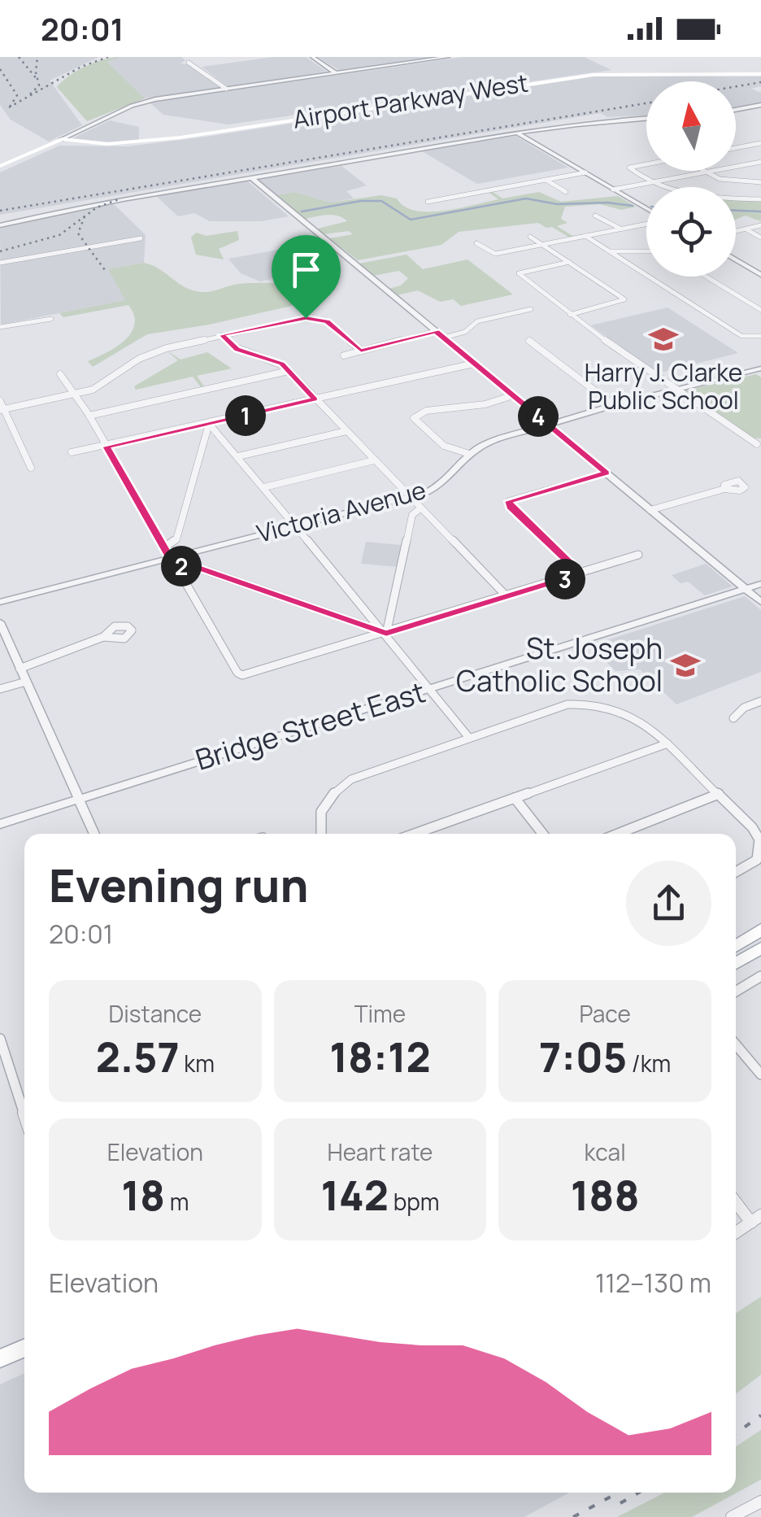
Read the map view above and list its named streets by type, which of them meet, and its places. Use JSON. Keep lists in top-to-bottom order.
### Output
{
  "streets": {
    "main road": ["Airport Parkway West"],
    "street": ["Victoria Avenue", "Bridge Street East"]
  },
  "places": {
    "school or university": ["Harry J. Clarke Public School", "St. Joseph Catholic School"]
  },
  "north": "top",
  "page": {
    "status": "20:01",
    "pins": [
      "1",
      "4",
      "2",
      "3"
    ],
    "heading": ["Evening run", "20:01"],
    "stats": [
      ["Distance", "2.57 km"],
      ["Time", "18:12"],
      ["Pace", "7:05 /km"],
      ["Elevation", "18 m"],
      ["Heart rate", "142 bpm"],
      ["kcal", "188"]
    ],
    "chart": ["Elevation", "112–130 m"]
  }
}
